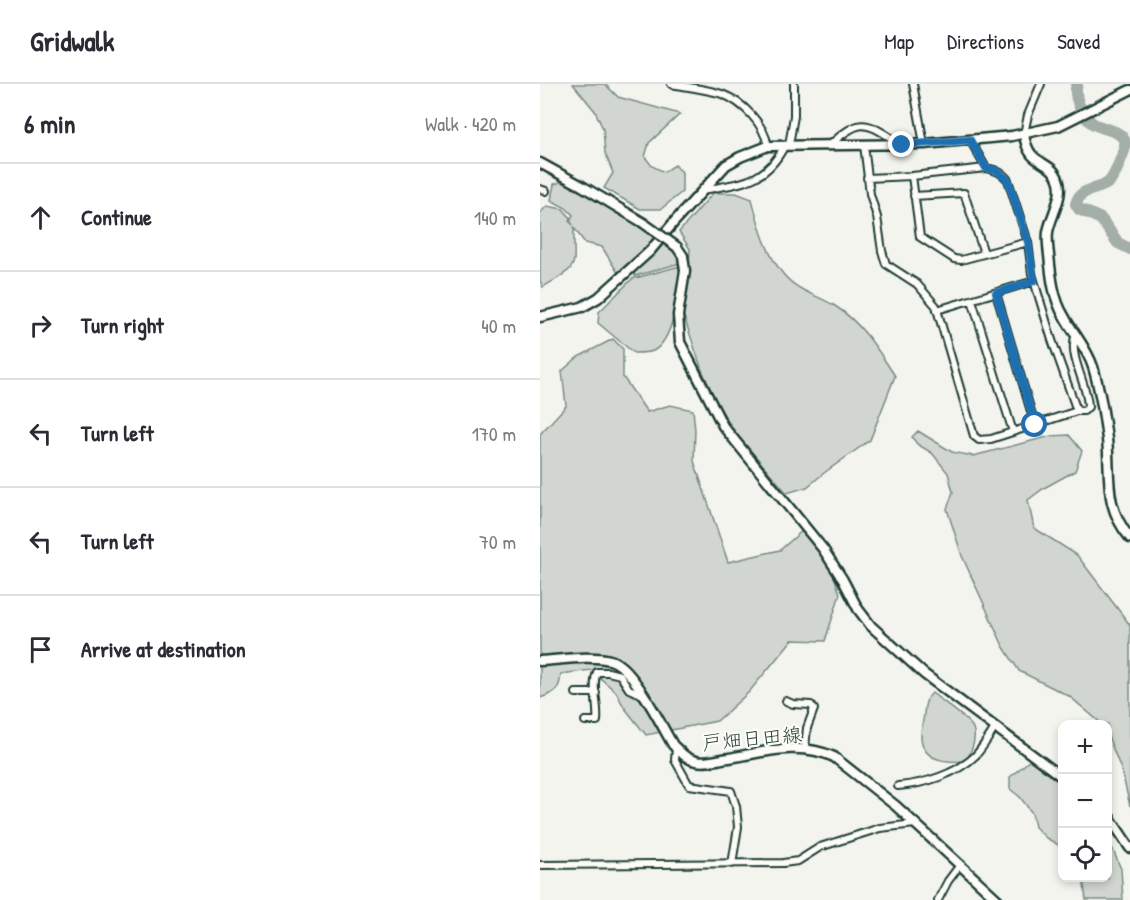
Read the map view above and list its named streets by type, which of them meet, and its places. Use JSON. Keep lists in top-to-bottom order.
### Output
{
  "streets": {
    "street": ["戸畑日田線"]
  },
  "page": {
    "header": "Gridwalk",
    "nav": ["Map", "Directions", "Saved"],
    "heading": ["6 min", "Walk · 420 m"],
    "list": [
      ["Continue", "140 m"],
      ["Turn right", "40 m"],
      ["Turn left", "170 m"],
      ["Turn left", "70 m"],
      "Arrive at destination"
    ],
    "map_buttons": ["+", "−"]
  }
}
